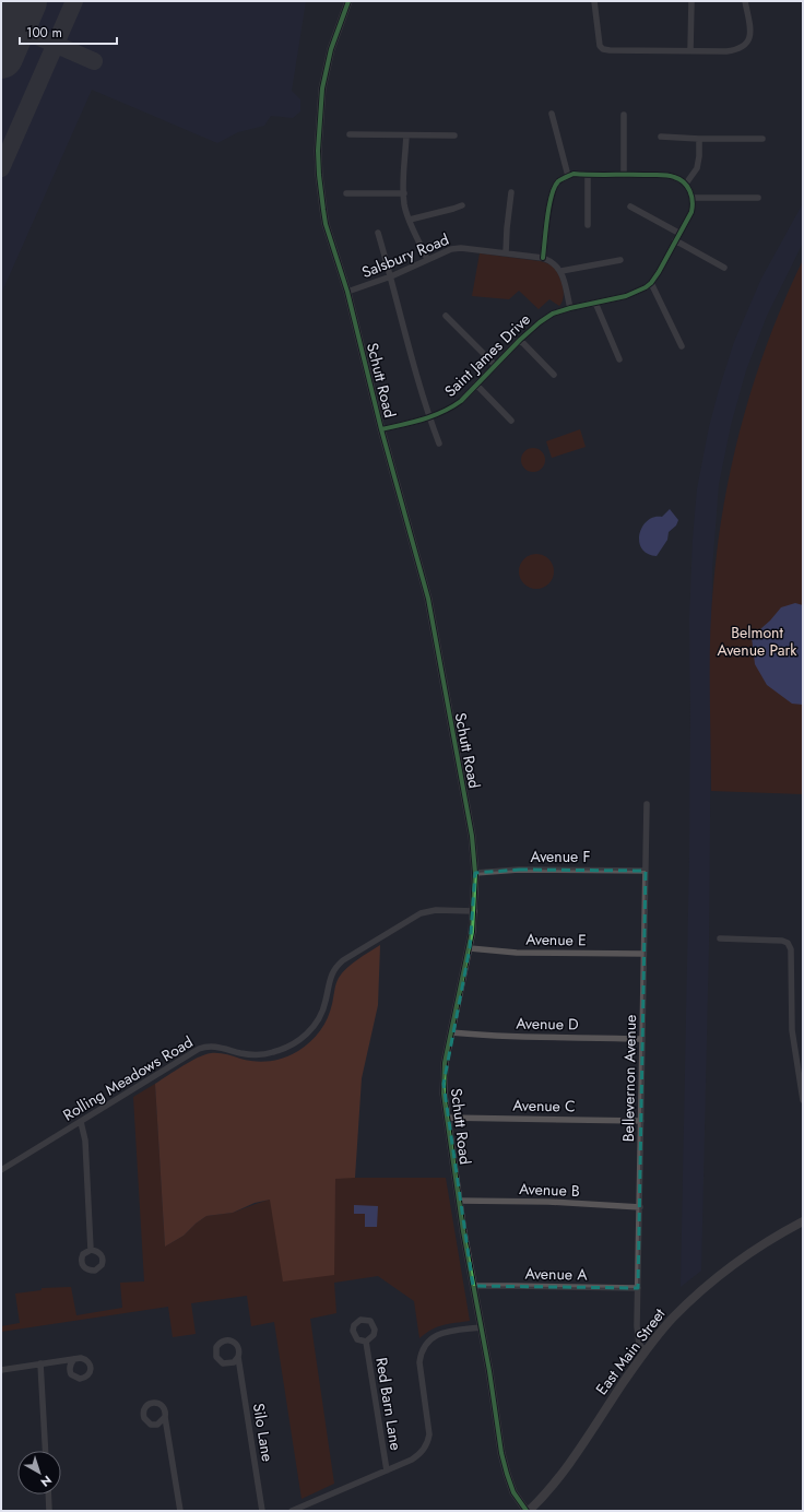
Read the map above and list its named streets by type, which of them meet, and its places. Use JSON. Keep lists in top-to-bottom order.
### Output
{
  "streets": {
    "main road": ["East Main Street"],
    "street": [
      "Salsbury Road",
      "Saint James Drive",
      "Schutt Road",
      "Avenue F",
      "Avenue E",
      "Avenue D",
      "Rolling Meadows Road",
      "Bellevernon Avenue",
      "Avenue C",
      "Avenue B",
      "Avenue A",
      "Red Barn Lane",
      "Silo Lane"
    ]
  },
  "crossings": [
    ["Salsbury Road", "Schutt Road"],
    ["Saint James Drive", "Schutt Road"],
    ["Schutt Road", "Avenue F"],
    ["Schutt Road", "Avenue E"],
    ["Schutt Road", "Avenue D"],
    ["Schutt Road", "Rolling Meadows Road"],
    ["Schutt Road", "Avenue C"],
    ["Schutt Road", "Avenue B"],
    ["Schutt Road", "Avenue A"],
    ["Schutt Road", "East Main Street"],
    ["Avenue F", "Bellevernon Avenue"],
    ["Avenue E", "Bellevernon Avenue"],
    ["Avenue D", "Bellevernon Avenue"],
    ["Bellevernon Avenue", "Avenue C"],
    ["Bellevernon Avenue", "Avenue B"],
    ["Bellevernon Avenue", "Avenue A"],
    ["Bellevernon Avenue", "East Main Street"]
  ],
  "parks": ["Belmont Avenue Park"],
  "scale_bar": "100 m",
  "north": "bottom right"
}
